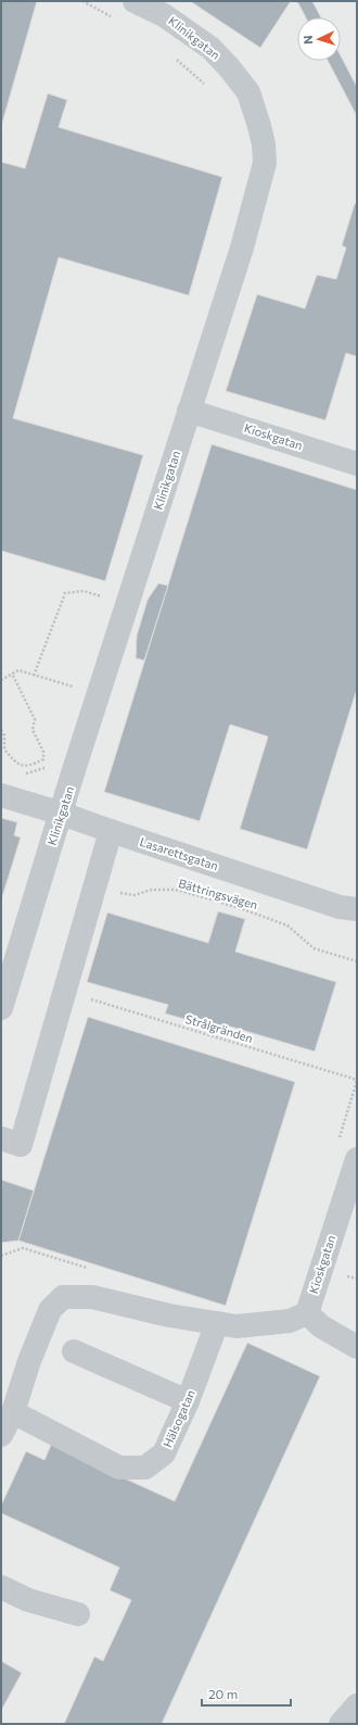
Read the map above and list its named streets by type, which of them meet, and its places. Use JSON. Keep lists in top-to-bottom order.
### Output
{
  "streets": {
    "street": [
      "Klinikgatan",
      "Kioskgatan",
      "Lasarettsgatan",
      "Hälsogatan"
    ],
    "path": ["Bättringsvägen", "Strålgränden"]
  },
  "crossings": [
    ["Klinikgatan", "Kioskgatan"],
    ["Klinikgatan", "Lasarettsgatan"]
  ],
  "scale_bar": "20 m",
  "north": "left"
}
